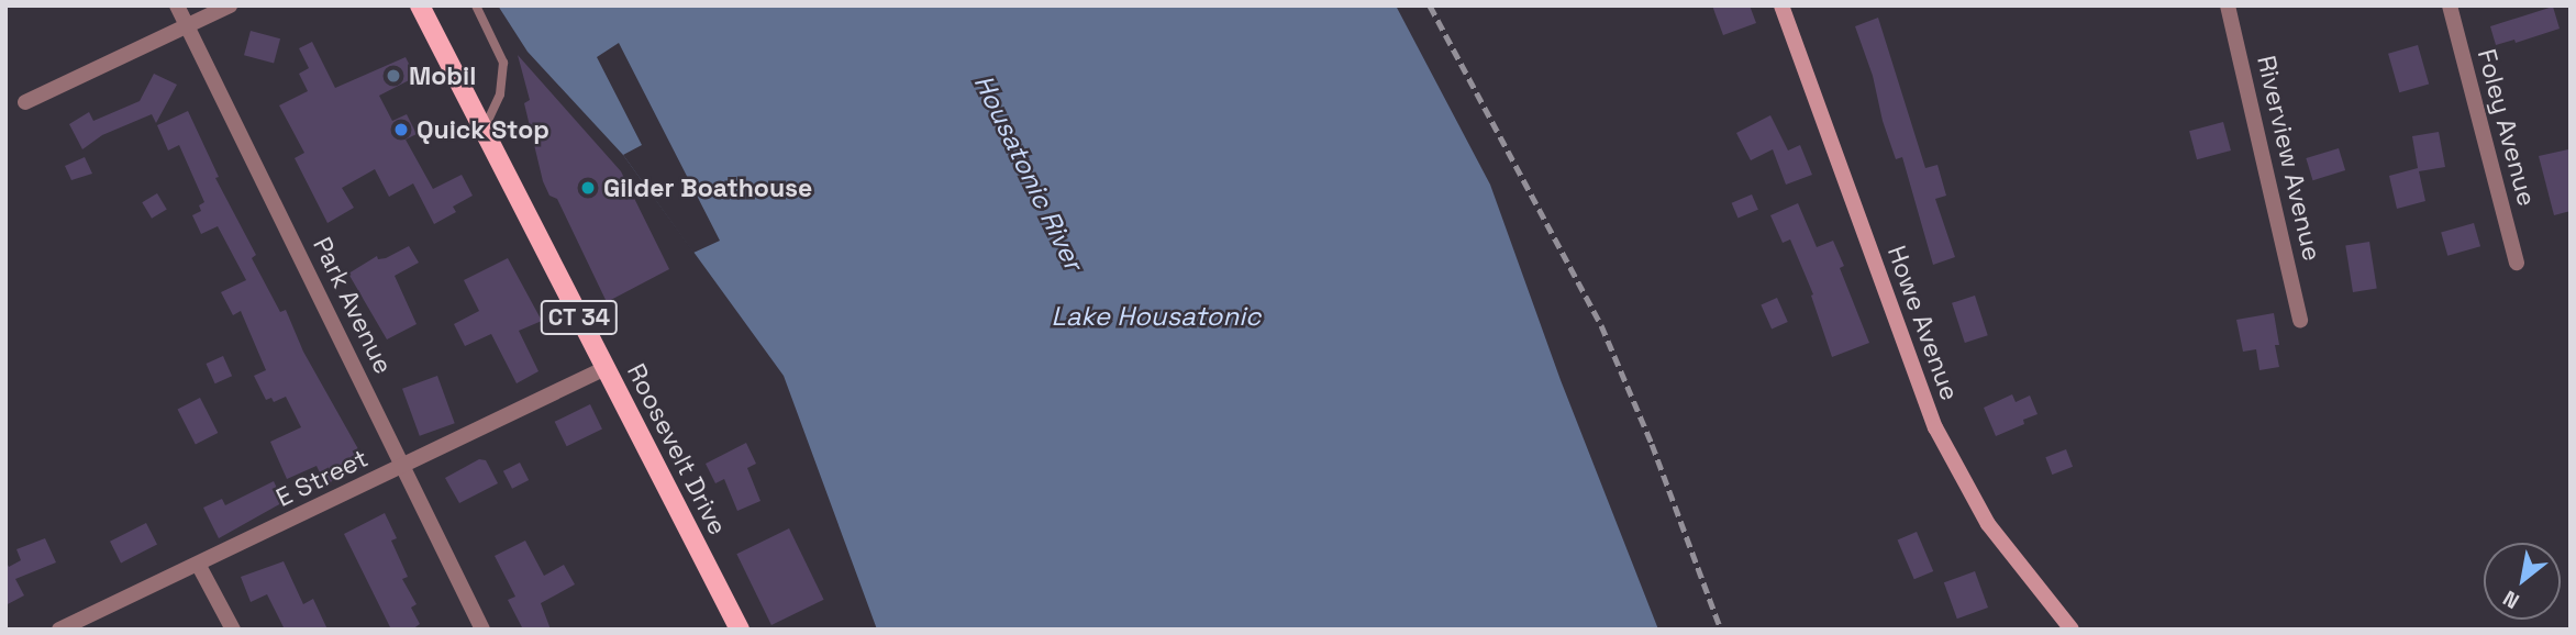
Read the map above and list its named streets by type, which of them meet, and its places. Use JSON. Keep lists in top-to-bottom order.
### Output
{
  "streets": {
    "main road": ["CT 34", "Howe Avenue", "Roosevelt Drive"],
    "street": [
      "Foley Avenue",
      "Riverview Avenue",
      "Park Avenue",
      "E Street"
    ]
  },
  "crossings": [
    ["Park Avenue", "E Street"],
    ["Roosevelt Drive", "E Street"]
  ],
  "water": ["Housatonic River", "Lake Housatonic"],
  "places": ["Mobil", "Quick Stop", "Gilder Boathouse"],
  "north": "bottom left"
}
